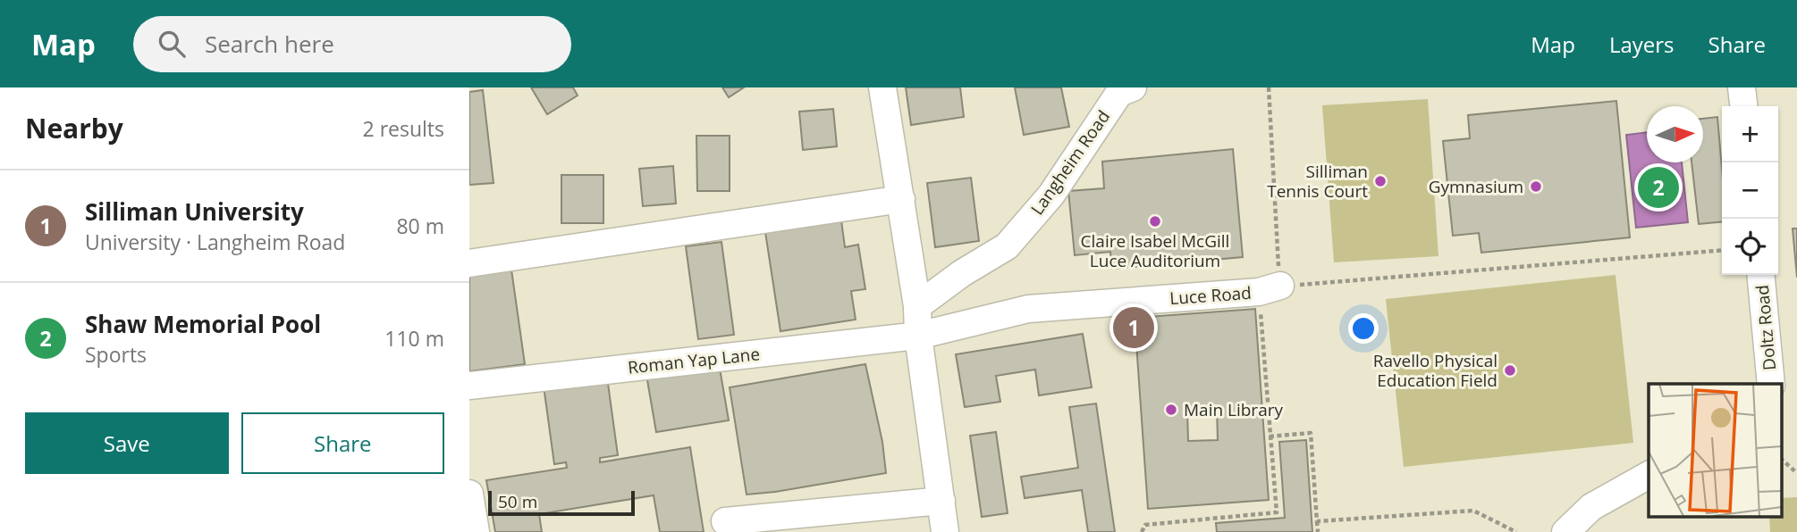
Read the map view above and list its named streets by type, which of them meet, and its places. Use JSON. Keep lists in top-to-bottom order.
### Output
{
  "streets": {
    "street": [
      "Langheim Road",
      "Luce Road",
      "Doltz Road",
      "Roman Yap Lane"
    ]
  },
  "crossings": [
    ["Luce Road", "Roman Yap Lane"]
  ],
  "places": [
    "Silliman Tennis Court",
    "Gymnasium",
    "Claire Isabel McGill Luce Auditorium",
    "Ravello Physical Education Field",
    "Main Library"
  ],
  "scale_bar": "50 m",
  "north": "right",
  "page": {
    "header": "Map",
    "search": "Search here",
    "nav": ["Map", "Layers", "Share"],
    "heading": ["Nearby", "2 results"],
    "map_buttons": ["+", "−"],
    "pins": ["2", "1"],
    "list": [
      {
        "mark": "1",
        "name": "Silliman University",
        "note": "University · Langheim Road",
        "value": "80 m"
      },
      {
        "mark": "2",
        "name": "Shaw Memorial Pool",
        "note": "Sports",
        "value": "110 m"
      }
    ],
    "buttons": ["Save", "Share"],
    "scale": "50 m"
  }
}
